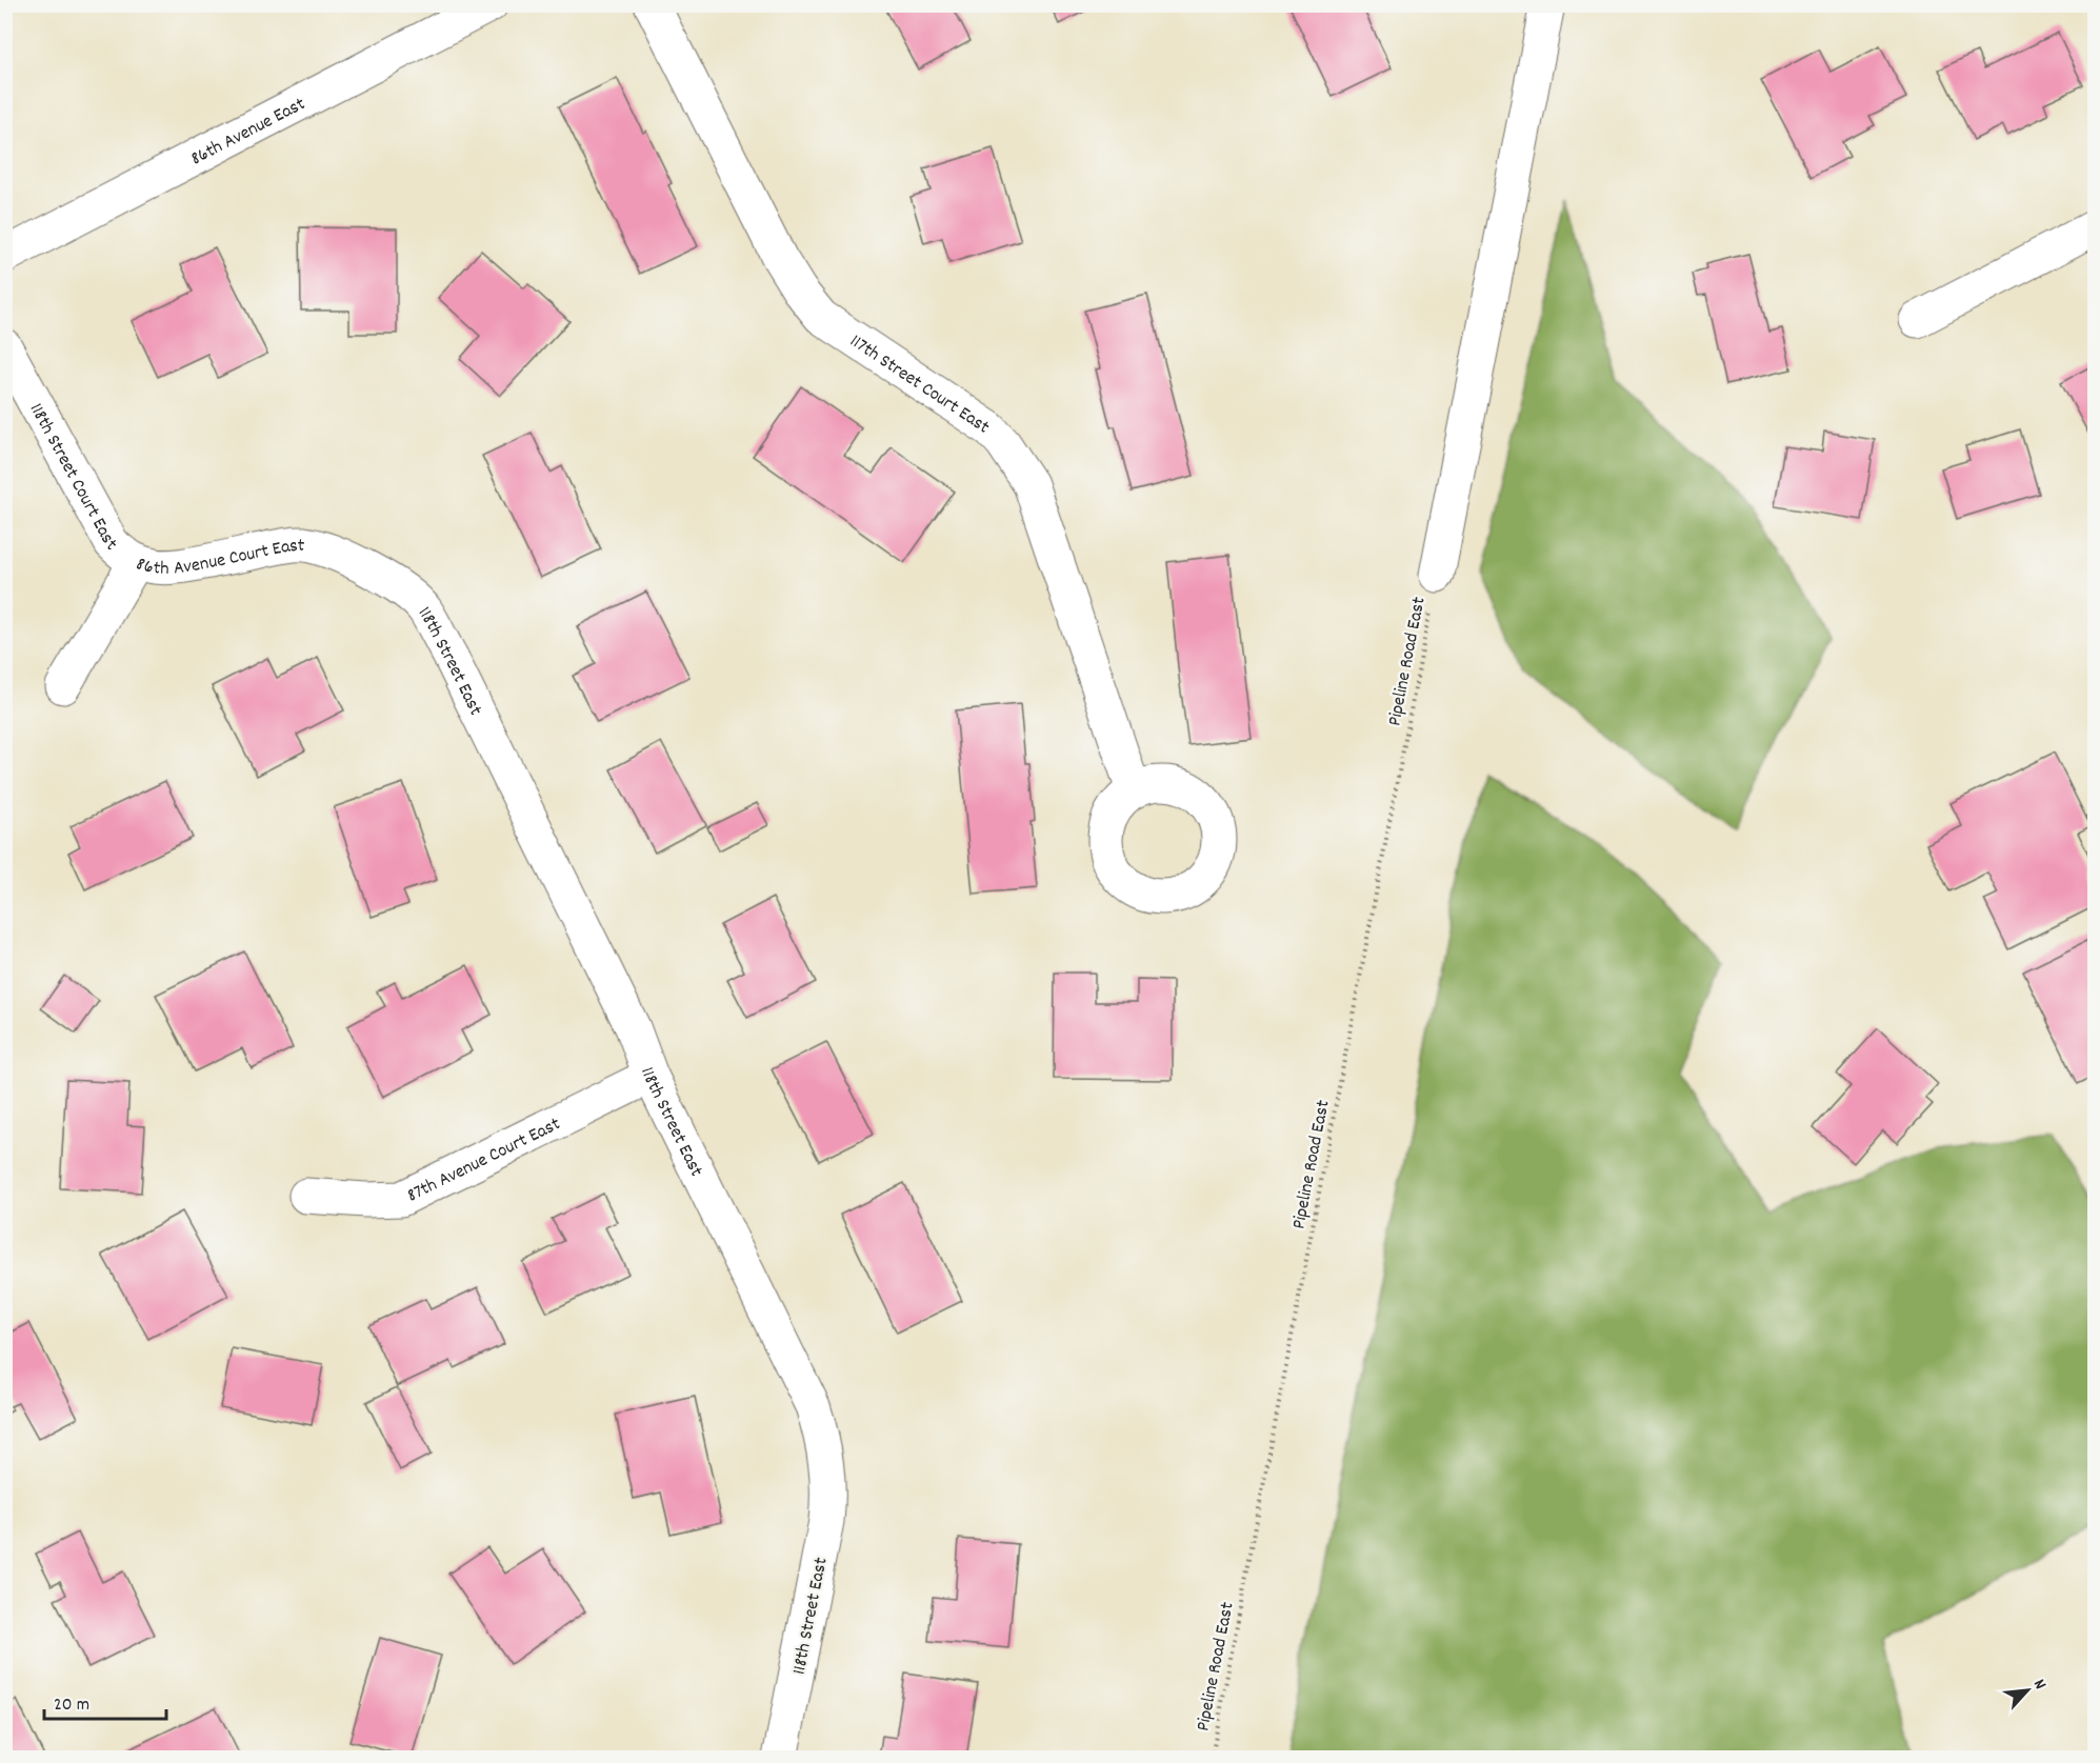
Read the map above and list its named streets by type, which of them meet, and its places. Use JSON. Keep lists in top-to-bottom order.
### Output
{
  "streets": {
    "street": [
      "86th Avenue East",
      "117th Street Court East",
      "118th Street Court East",
      "86th Avenue Court East",
      "118th Street East",
      "87th Avenue Court East"
    ],
    "path": ["Pipeline Road East"]
  },
  "crossings": [
    ["118th Street Court East", "86th Avenue Court East"],
    ["86th Avenue Court East", "118th Street East"],
    ["118th Street East", "87th Avenue Court East"]
  ],
  "scale_bar": "20 m",
  "north": "top right"
}
